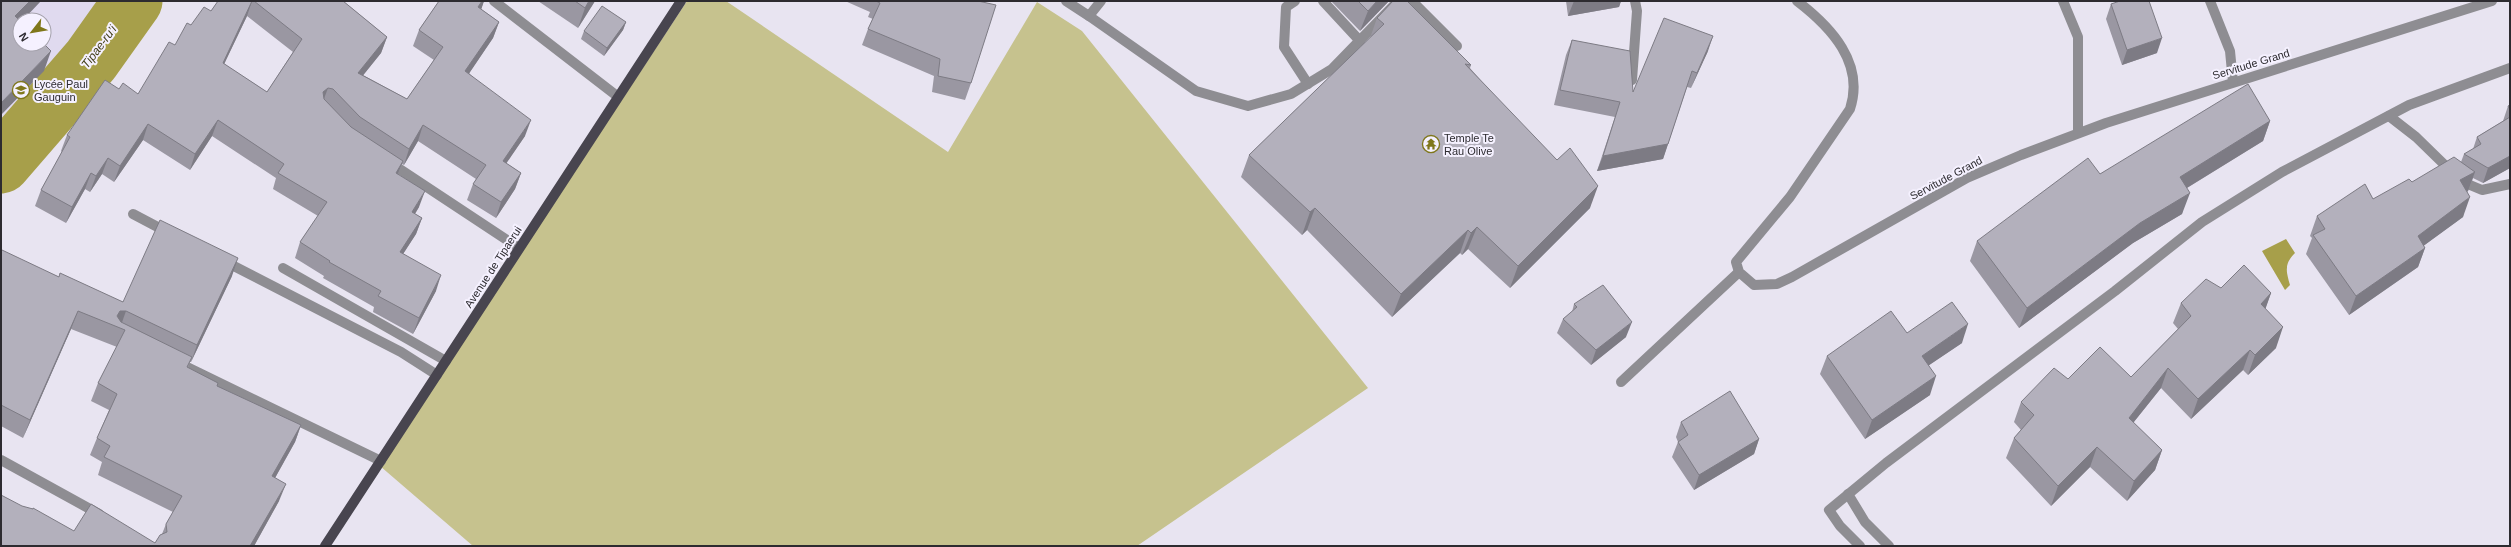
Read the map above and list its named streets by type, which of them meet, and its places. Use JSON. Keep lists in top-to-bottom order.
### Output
{
  "streets": {
    "main road": ["Avenue de Tipaerui"],
    "street": ["Servitude Grand"]
  },
  "water": ["Tipae-ru’i"],
  "places": {
    "school or university": ["Lycée Paul Gauguin"],
    "temple": ["Temple Te Rau Olive"]
  },
  "north": "bottom left"
}
